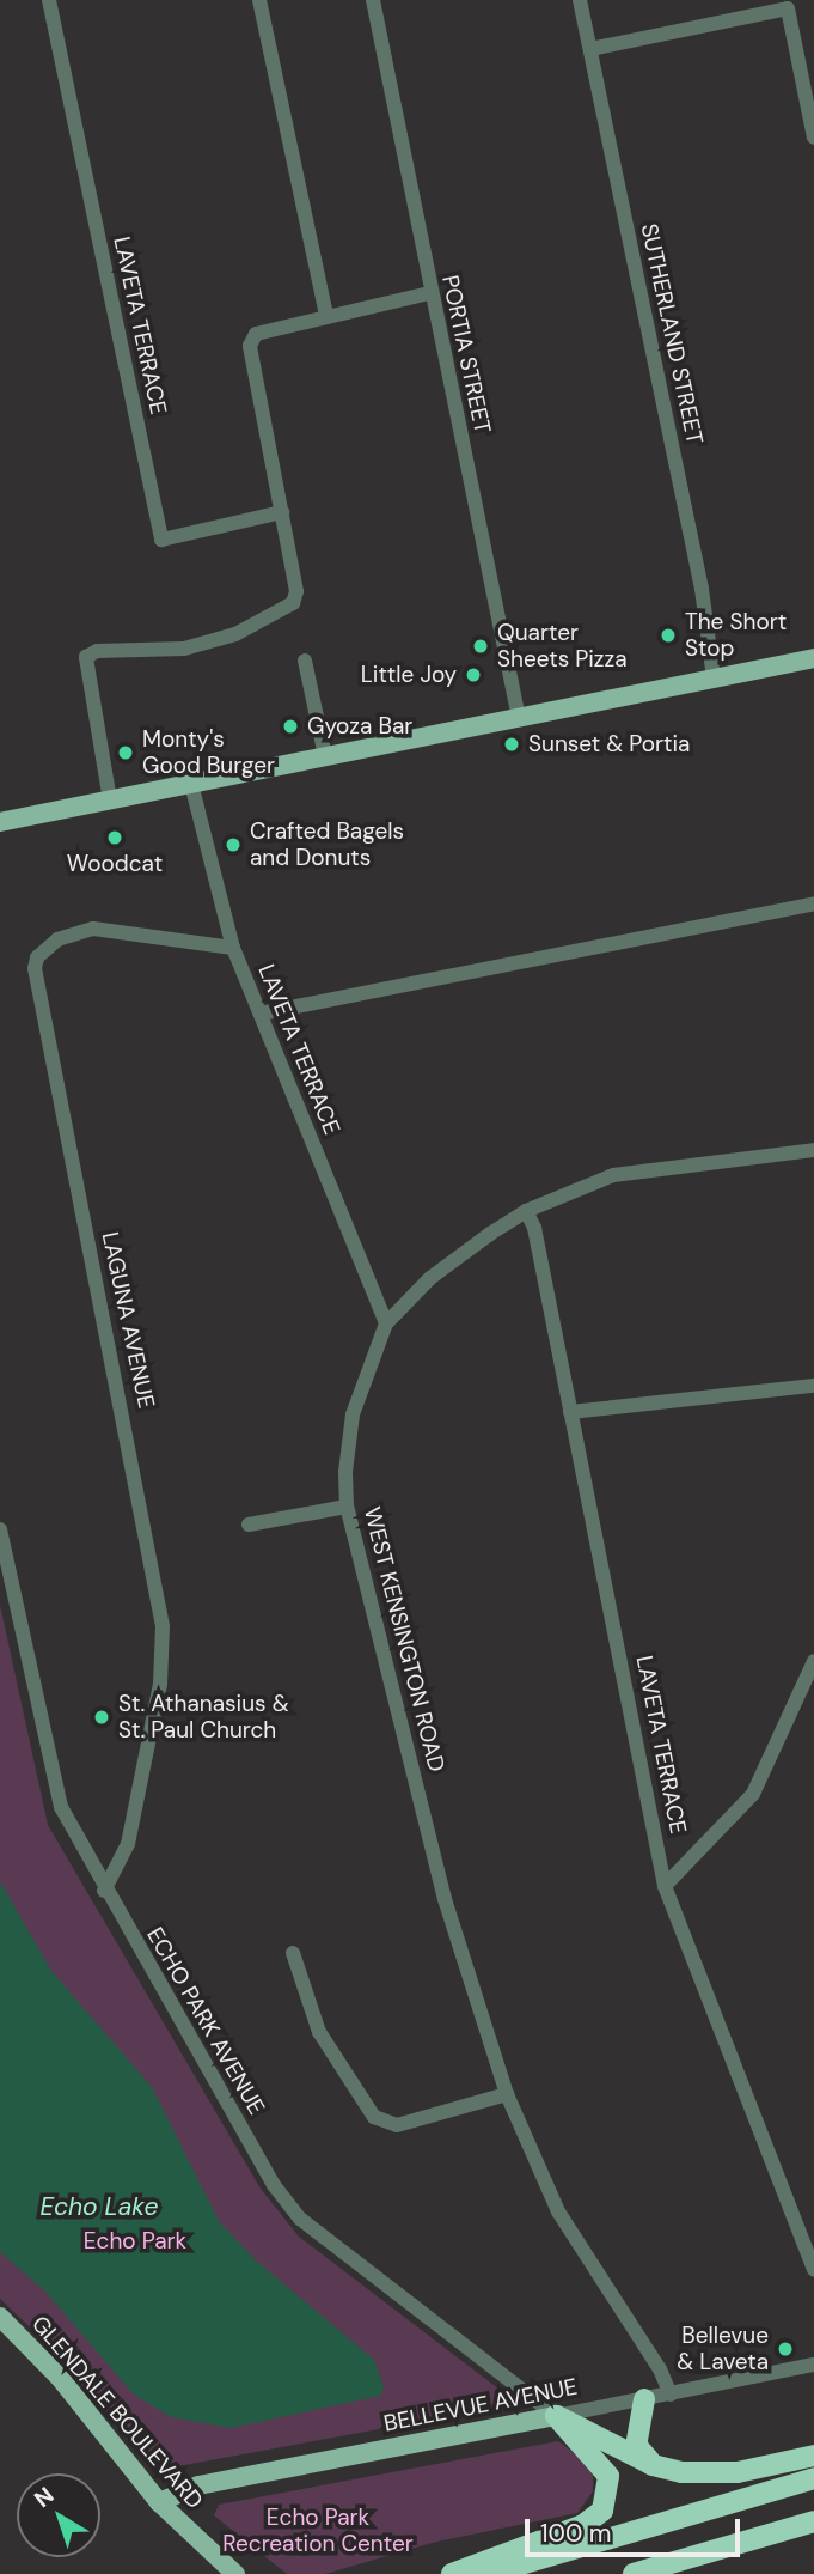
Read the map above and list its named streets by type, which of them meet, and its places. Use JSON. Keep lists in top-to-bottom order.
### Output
{
  "streets": {
    "main road": ["BELLEVUE AVENUE", "GLENDALE BOULEVARD"],
    "street": [
      "LAVETA TERRACE",
      "SUTHERLAND STREET",
      "PORTIA STREET",
      "LAGUNA AVENUE",
      "WEST KENSINGTON ROAD",
      "ECHO PARK AVENUE"
    ]
  },
  "crossings": [
    ["LAVETA TERRACE", "LAGUNA AVENUE"],
    ["LAVETA TERRACE", "WEST KENSINGTON ROAD"],
    ["LAGUNA AVENUE", "ECHO PARK AVENUE"],
    ["WEST KENSINGTON ROAD", "BELLEVUE AVENUE"],
    ["ECHO PARK AVENUE", "BELLEVUE AVENUE"],
    ["BELLEVUE AVENUE", "GLENDALE BOULEVARD"]
  ],
  "water": ["Echo Lake"],
  "parks": ["Echo Park", "Echo Park Recreation Center"],
  "places": [
    "The Short Stop",
    "Quarter Sheets Pizza",
    "Little Joy",
    "Gyoza Bar",
    "Sunset & Portia",
    "Monty's Good Burger",
    "Woodcat",
    "Crafted Bagels and Donuts",
    "St. Athanasius & St. Paul Church",
    "Bellevue & Laveta"
  ],
  "scale_bar": "100 m",
  "north": "top left"
}
